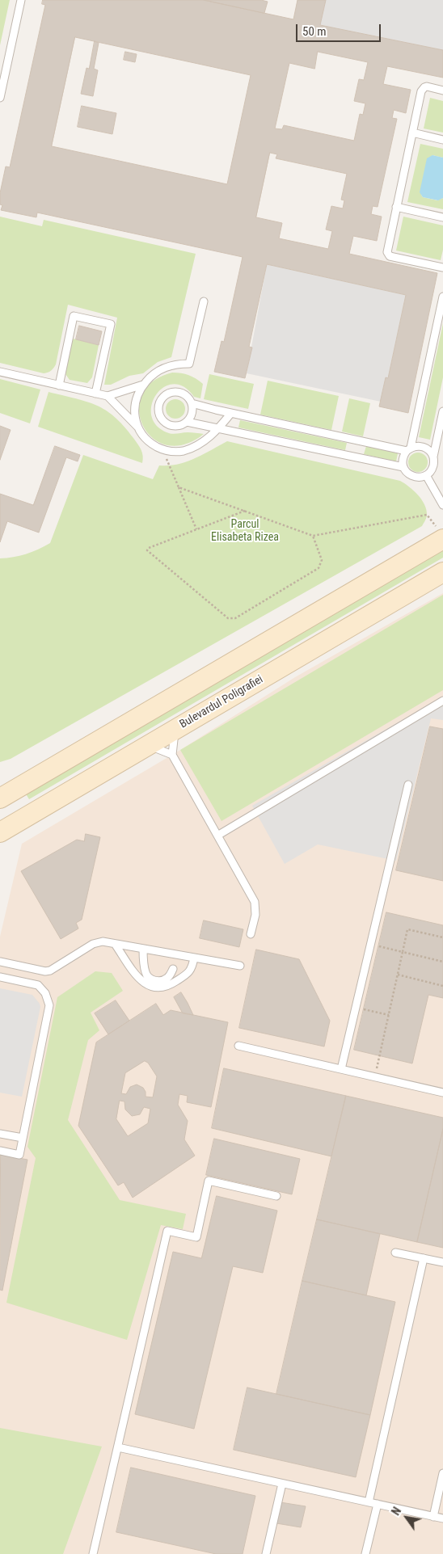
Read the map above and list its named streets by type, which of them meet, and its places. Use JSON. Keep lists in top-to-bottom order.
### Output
{
  "streets": {
    "main road": ["Bulevardul Poligrafiei"]
  },
  "parks": ["Parcul Elisabeta Rizea"],
  "scale_bar": "50 m",
  "north": "top left"
}
